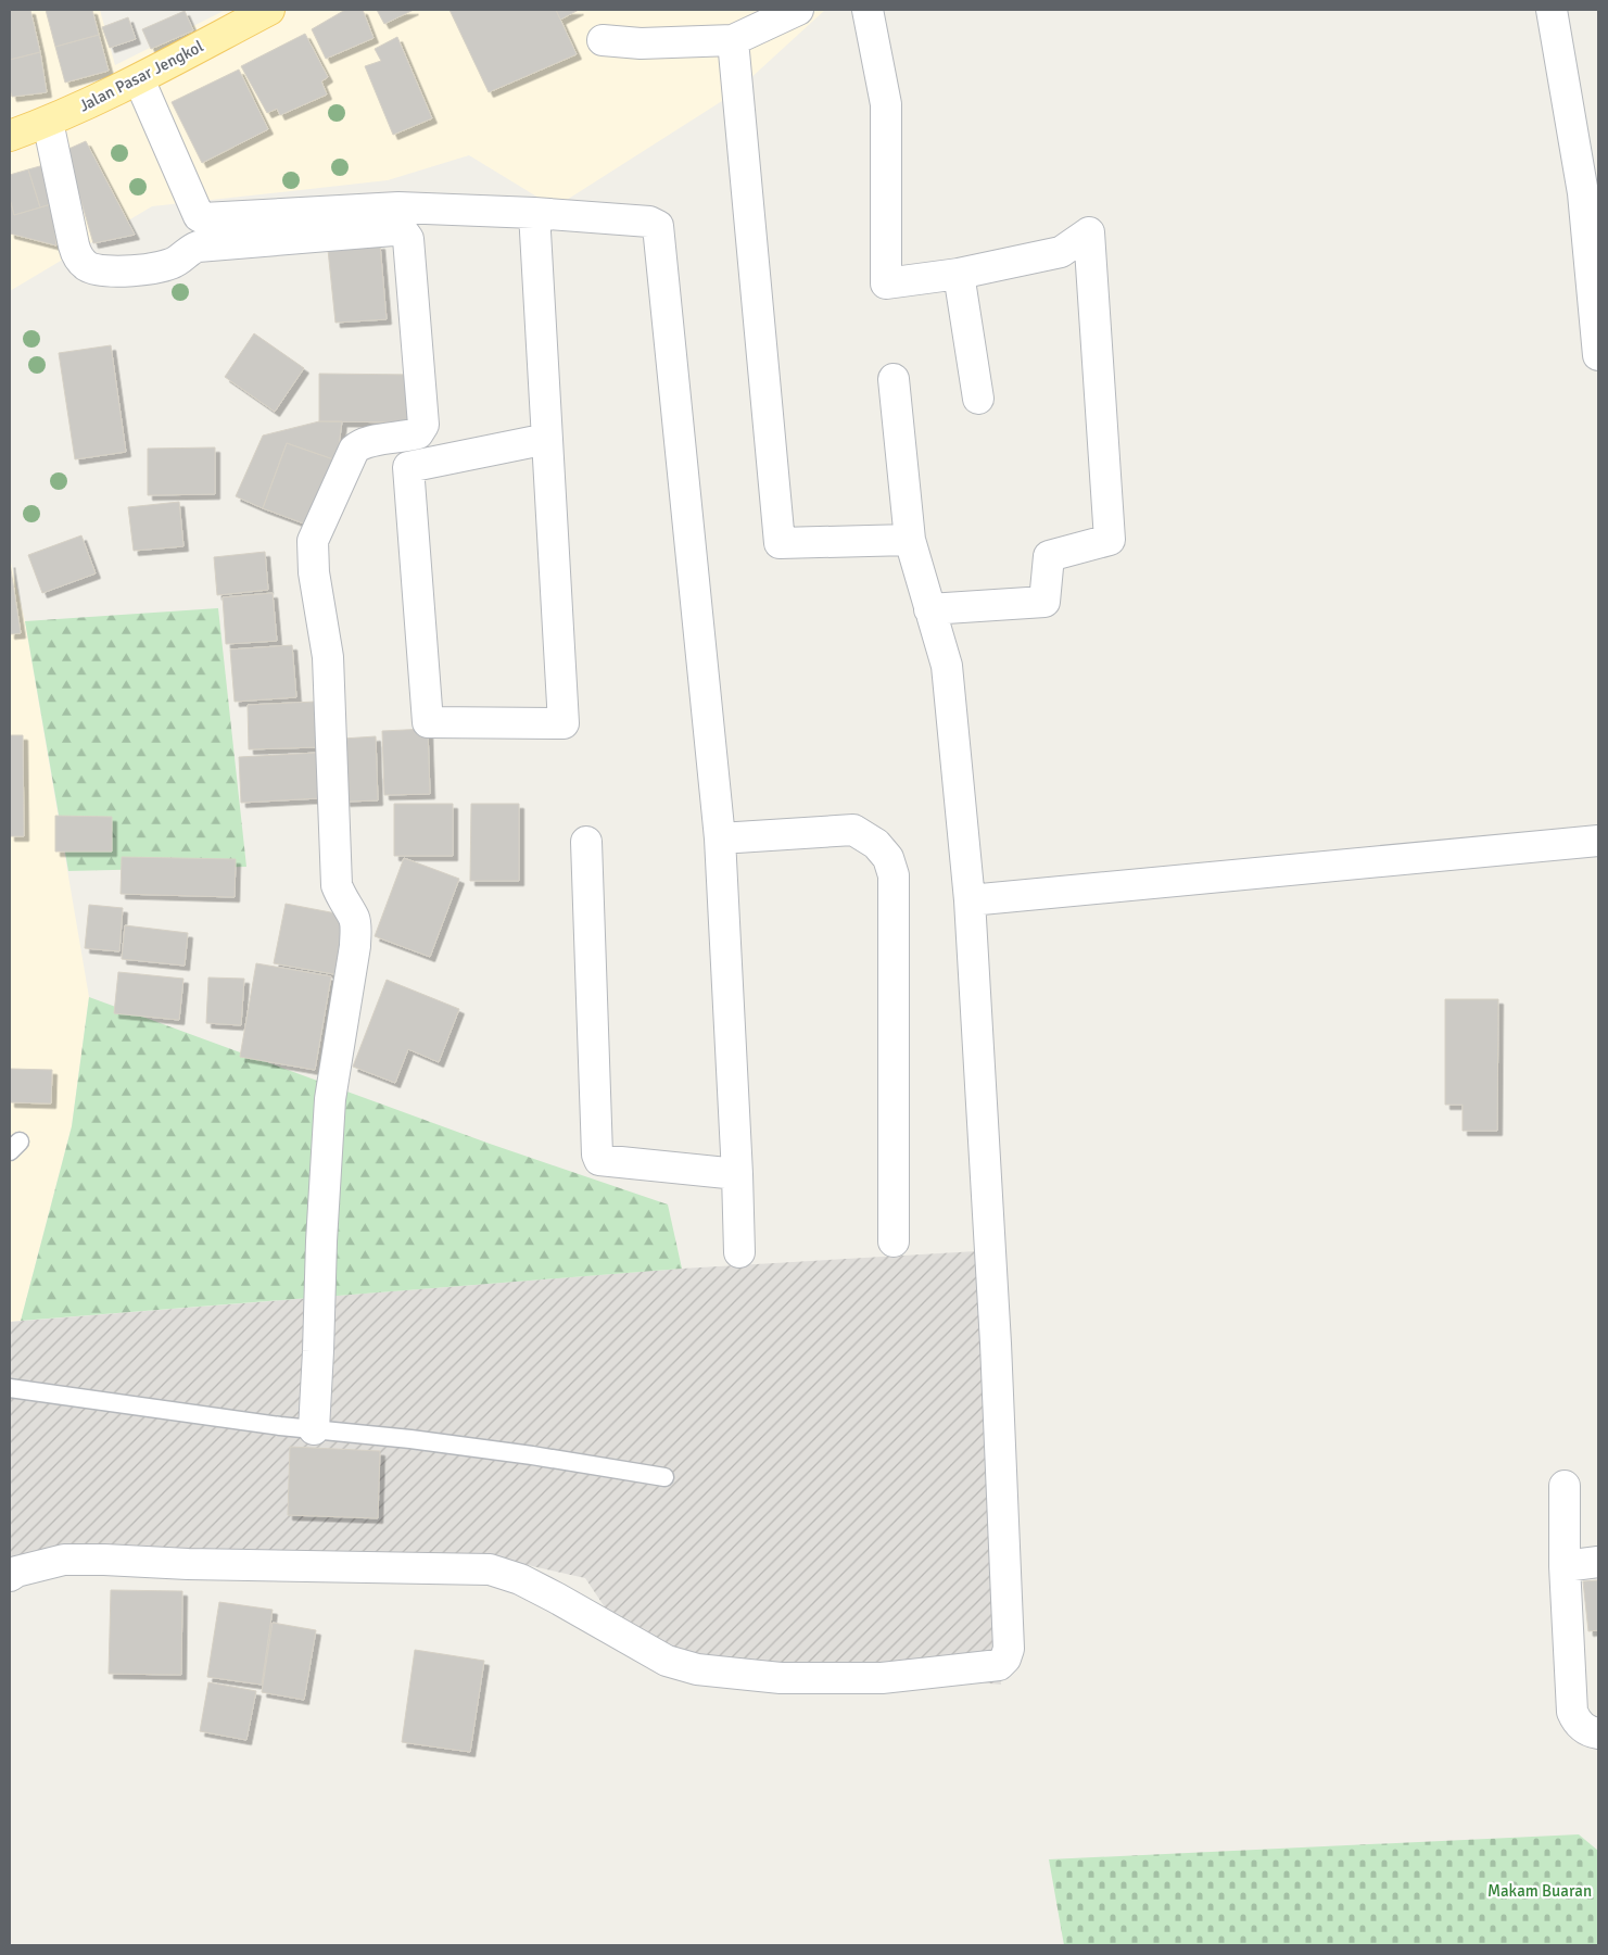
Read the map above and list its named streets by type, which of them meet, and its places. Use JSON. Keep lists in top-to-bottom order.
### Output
{
  "streets": {
    "main road": ["Jalan Pasar Jengkol"]
  },
  "parks": ["Makam Buaran"]
}
